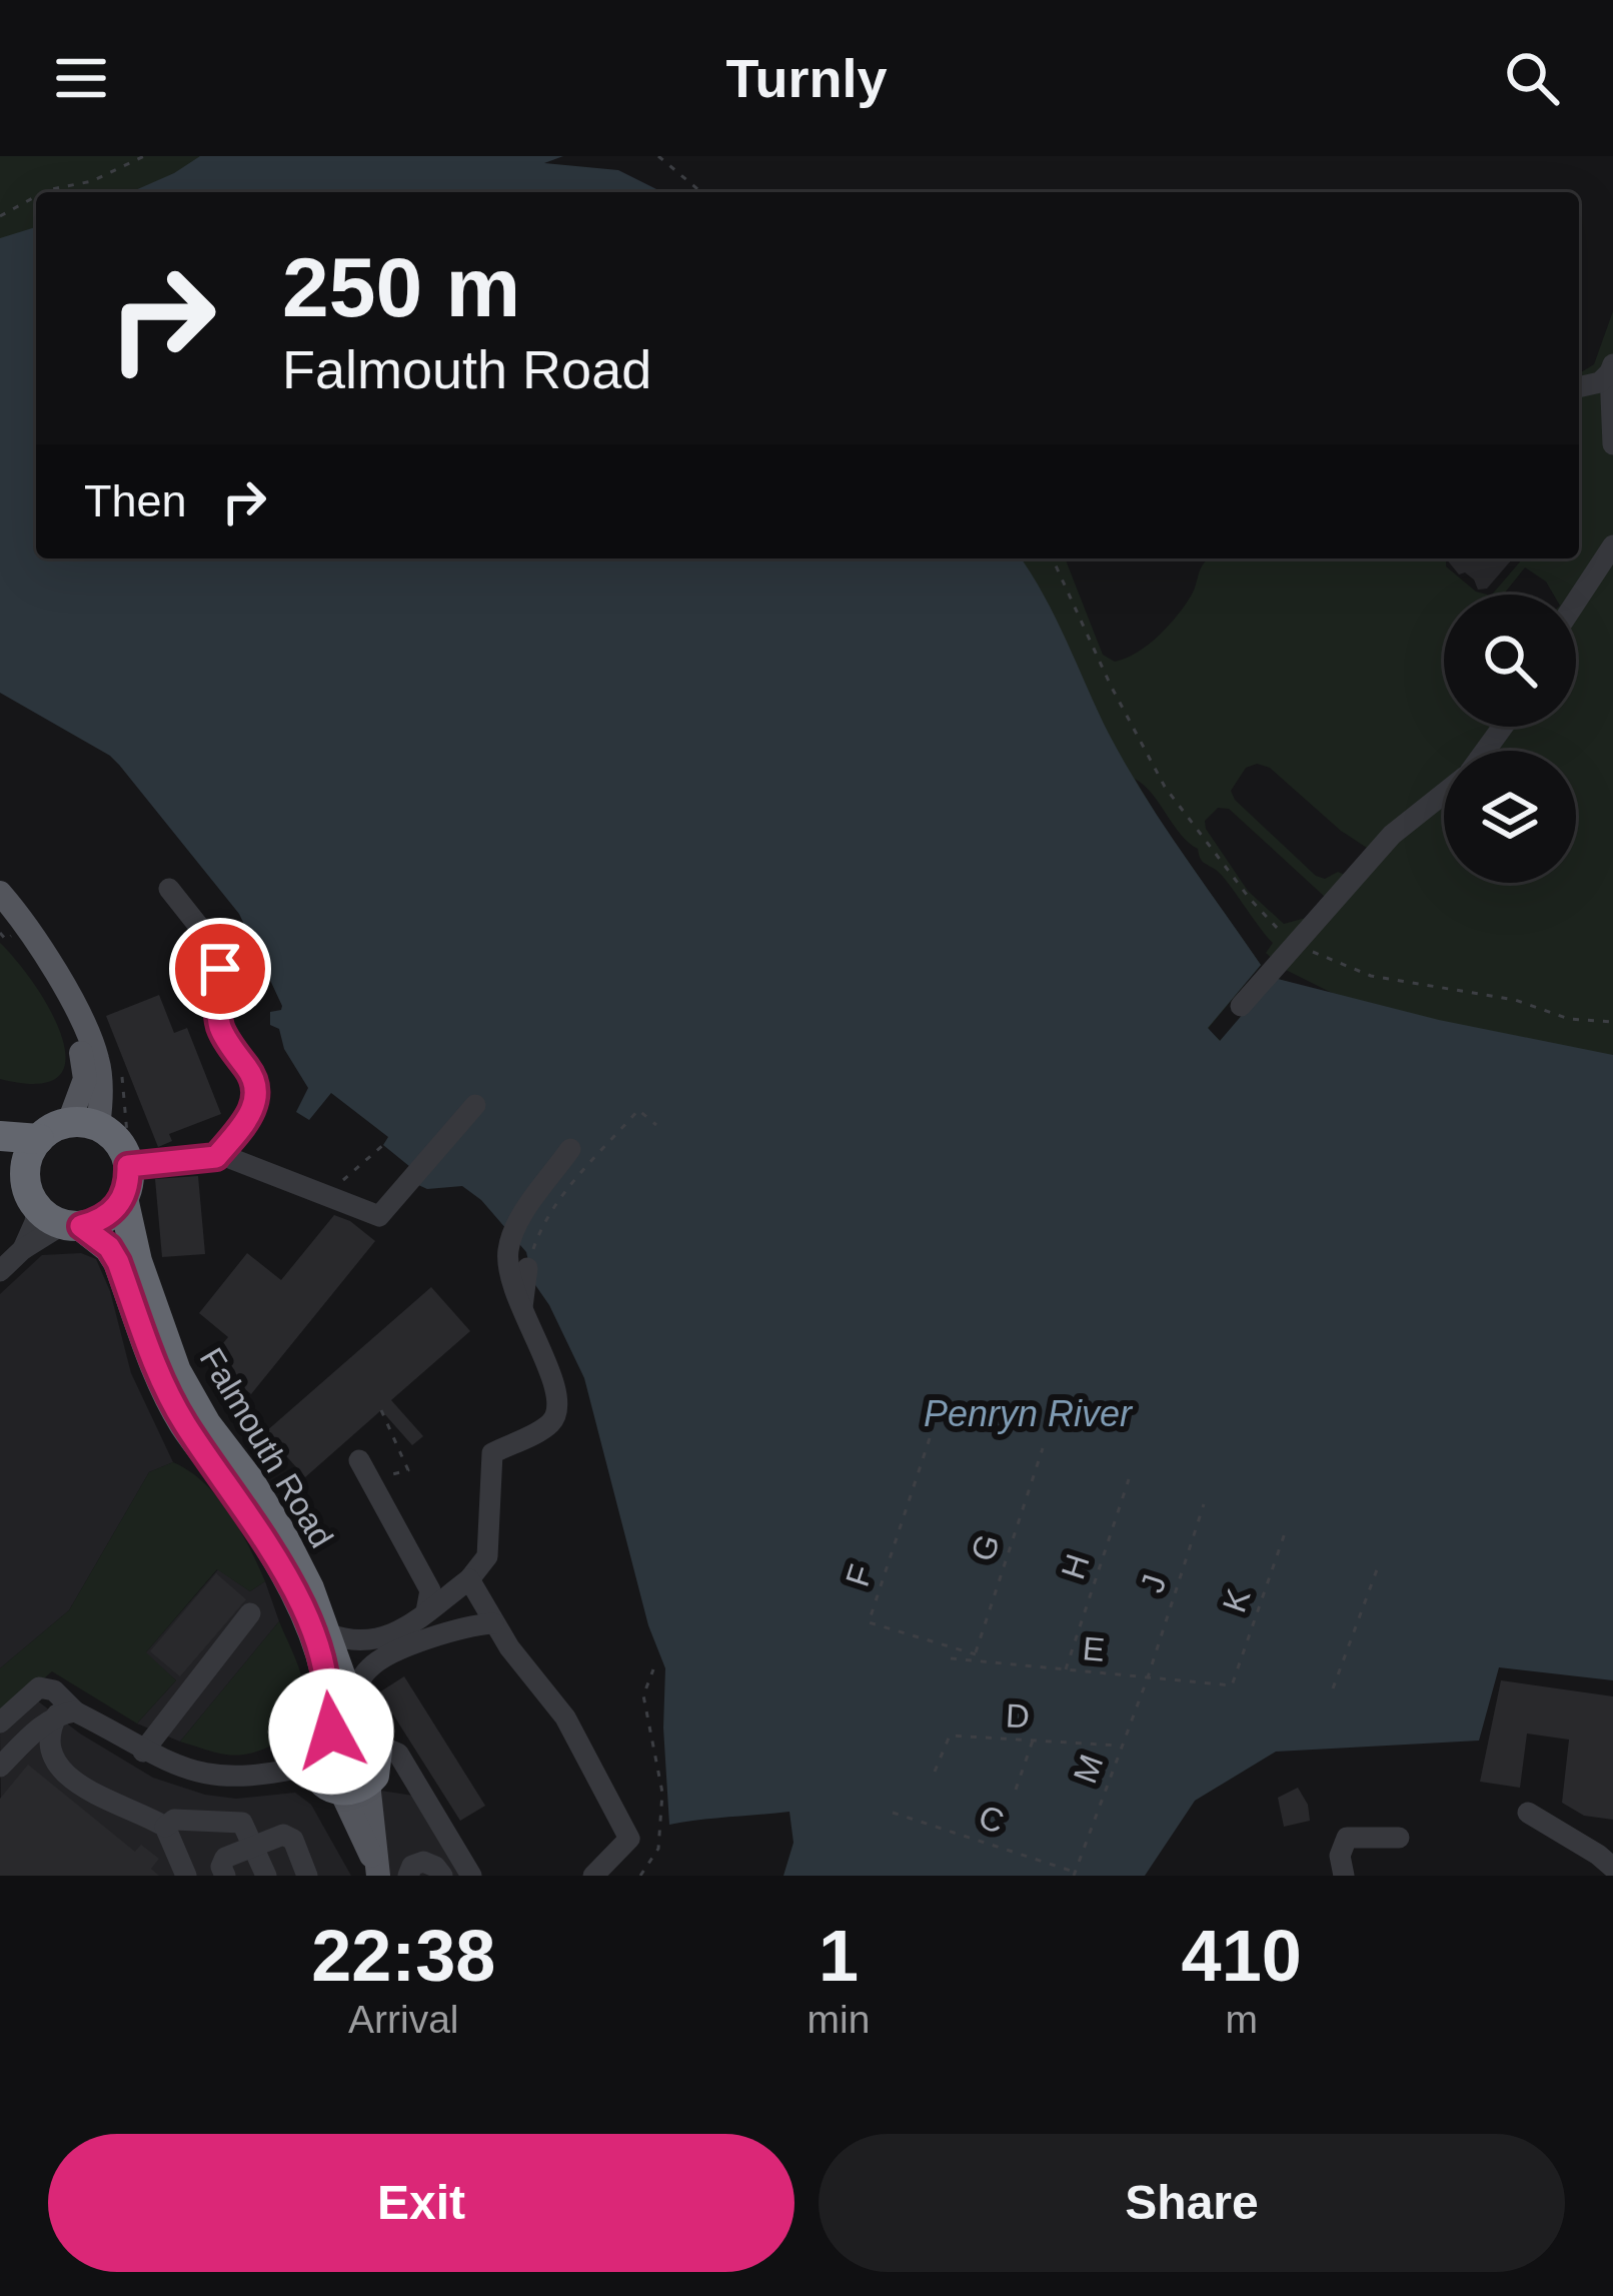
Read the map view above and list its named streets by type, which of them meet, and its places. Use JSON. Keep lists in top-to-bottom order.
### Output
{
  "streets": {
    "highway": ["Falmouth Road"],
    "path": [
      "G",
      "H",
      "F",
      "J",
      "K",
      "E",
      "D",
      "M",
      "C"
    ]
  },
  "crossings": [
    ["G", "F"],
    ["G", "E"],
    ["H", "E"],
    ["J", "E"],
    ["J", "M"],
    ["K", "E"],
    ["E", "M"],
    ["D", "M"],
    ["M", "C"]
  ],
  "water": ["Penryn River"],
  "page": {
    "header": "Turnly",
    "turn": ["250 m", "Falmouth Road"],
    "then": "Then",
    "eta": [
      "22:38",
      "Arrival",
      "1",
      "min",
      "410",
      "m"
    ],
    "buttons": ["Exit", "Share"]
  }
}
